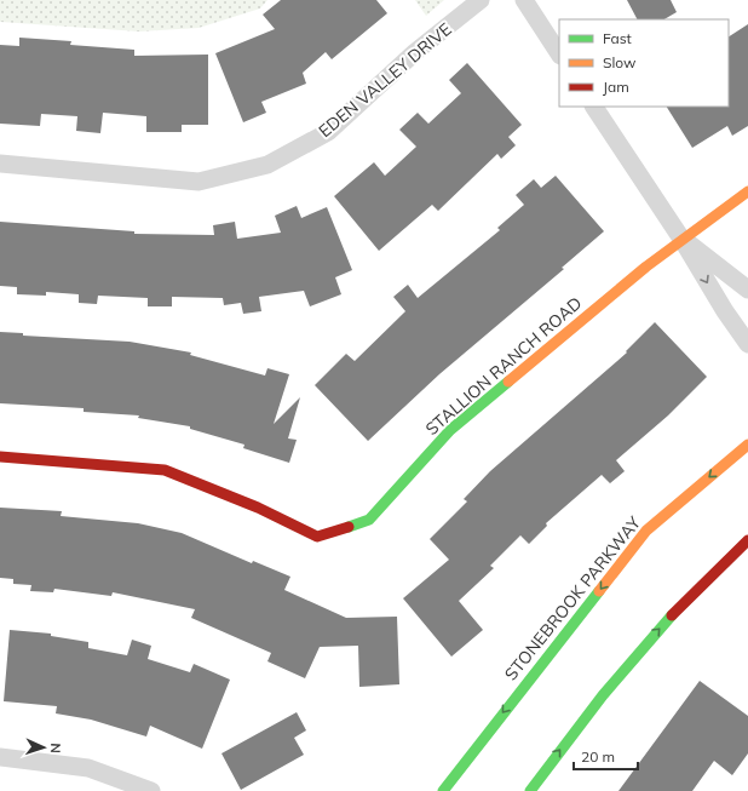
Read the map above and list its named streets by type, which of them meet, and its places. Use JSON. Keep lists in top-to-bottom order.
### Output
{
  "streets": {
    "street": ["EDEN VALLEY DRIVE", "STALLION RANCH ROAD", "STONEBROOK PARKWAY"]
  },
  "legend": ["Fast", "Slow", "Jam"],
  "scale_bar": "20 m",
  "north": "right"
}
